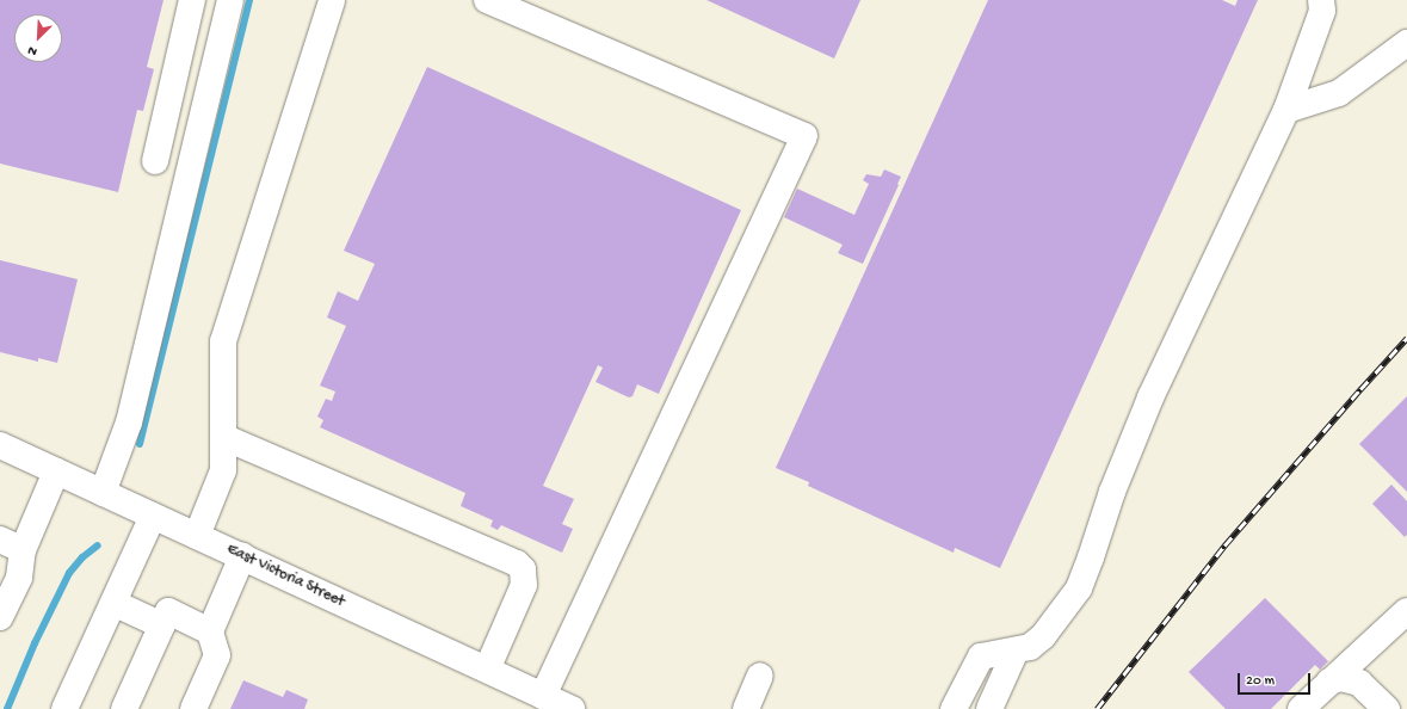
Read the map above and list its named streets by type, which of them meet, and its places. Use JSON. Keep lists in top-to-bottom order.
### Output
{
  "streets": {
    "street": ["East Victoria Street"]
  },
  "scale_bar": "20 m",
  "north": "bottom left"
}
